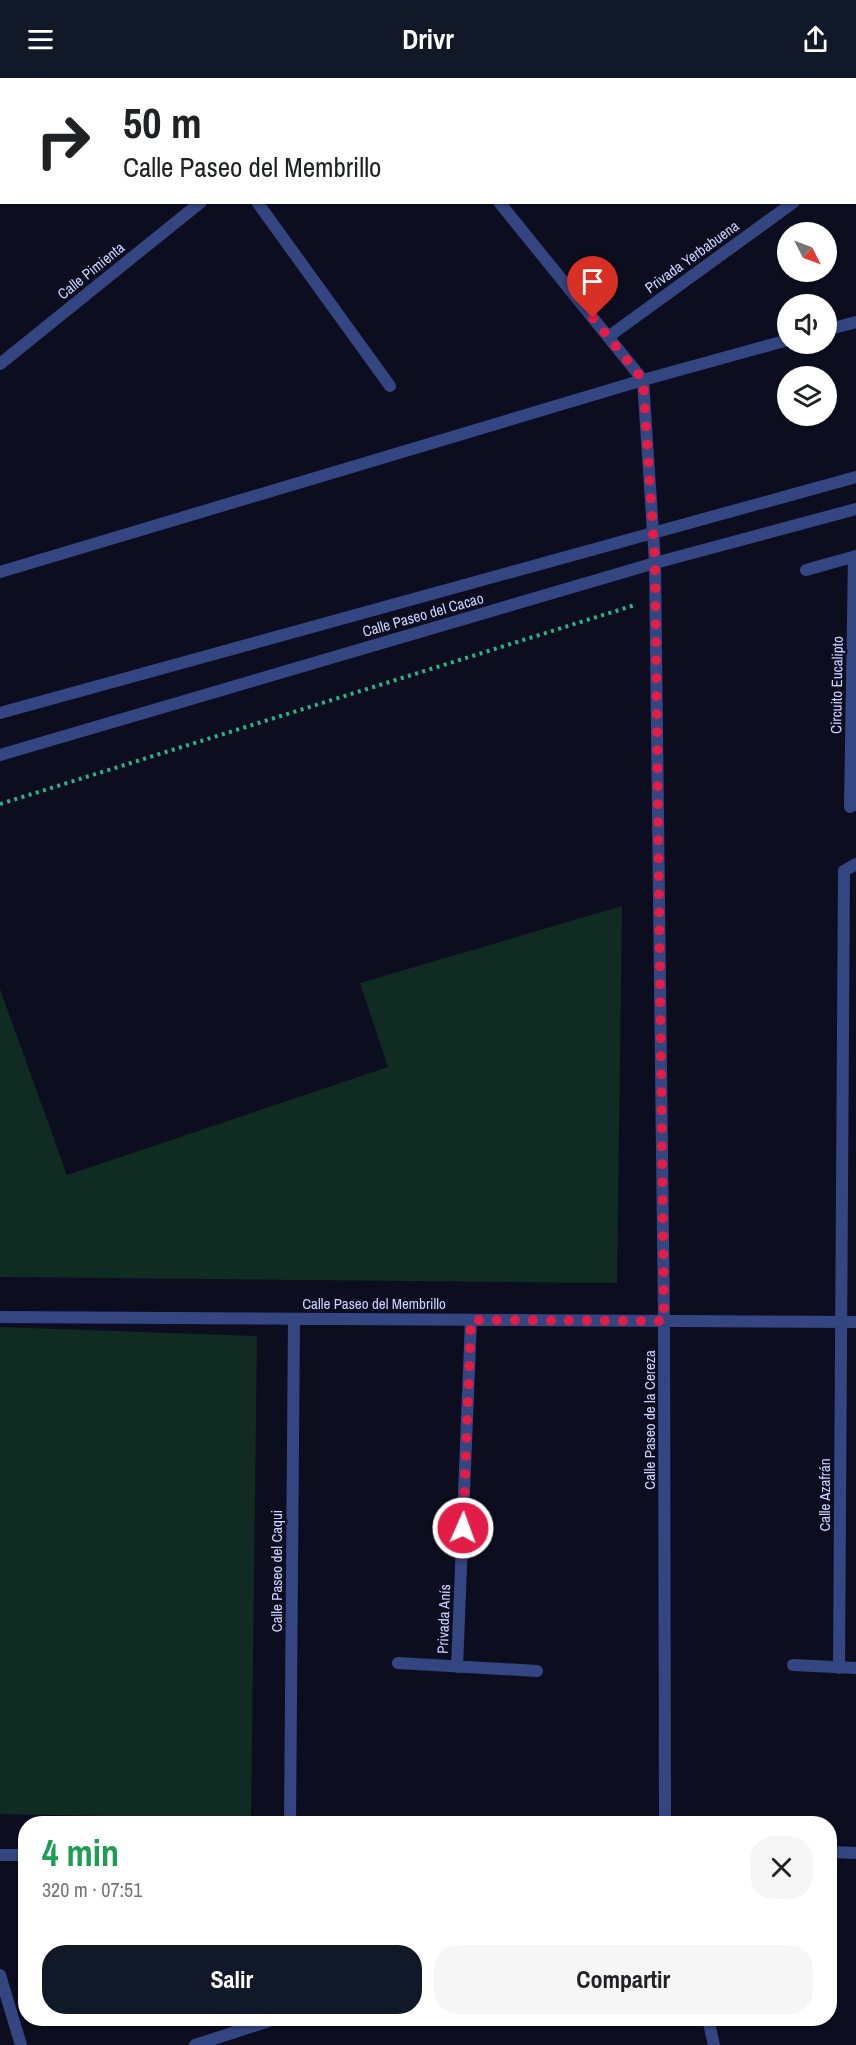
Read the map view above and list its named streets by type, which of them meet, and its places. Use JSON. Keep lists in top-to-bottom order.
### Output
{
  "streets": {
    "street": [
      "Privada Yerbabuena",
      "Calle Pimienta",
      "Calle Paseo del Cacao",
      "Circuito Eucalipto",
      "Calle Paseo del Membrillo",
      "Calle Paseo de la Cereza",
      "Calle Azafrán",
      "Calle Paseo del Caqui",
      "Privada Anís"
    ]
  },
  "crossings": [
    ["Calle Paseo del Cacao", "Calle Paseo de la Cereza"],
    ["Calle Paseo del Membrillo", "Calle Paseo de la Cereza"],
    ["Calle Paseo del Membrillo", "Calle Azafrán"],
    ["Calle Paseo del Membrillo", "Calle Paseo del Caqui"],
    ["Calle Paseo del Membrillo", "Privada Anís"]
  ],
  "north": "bottom right",
  "page": {
    "header": "Drivr",
    "turn": ["50 m", "Calle Paseo del Membrillo"],
    "heading": ["4 min", "320 m · 07:51"],
    "buttons": ["Salir", "Compartir"]
  }
}
